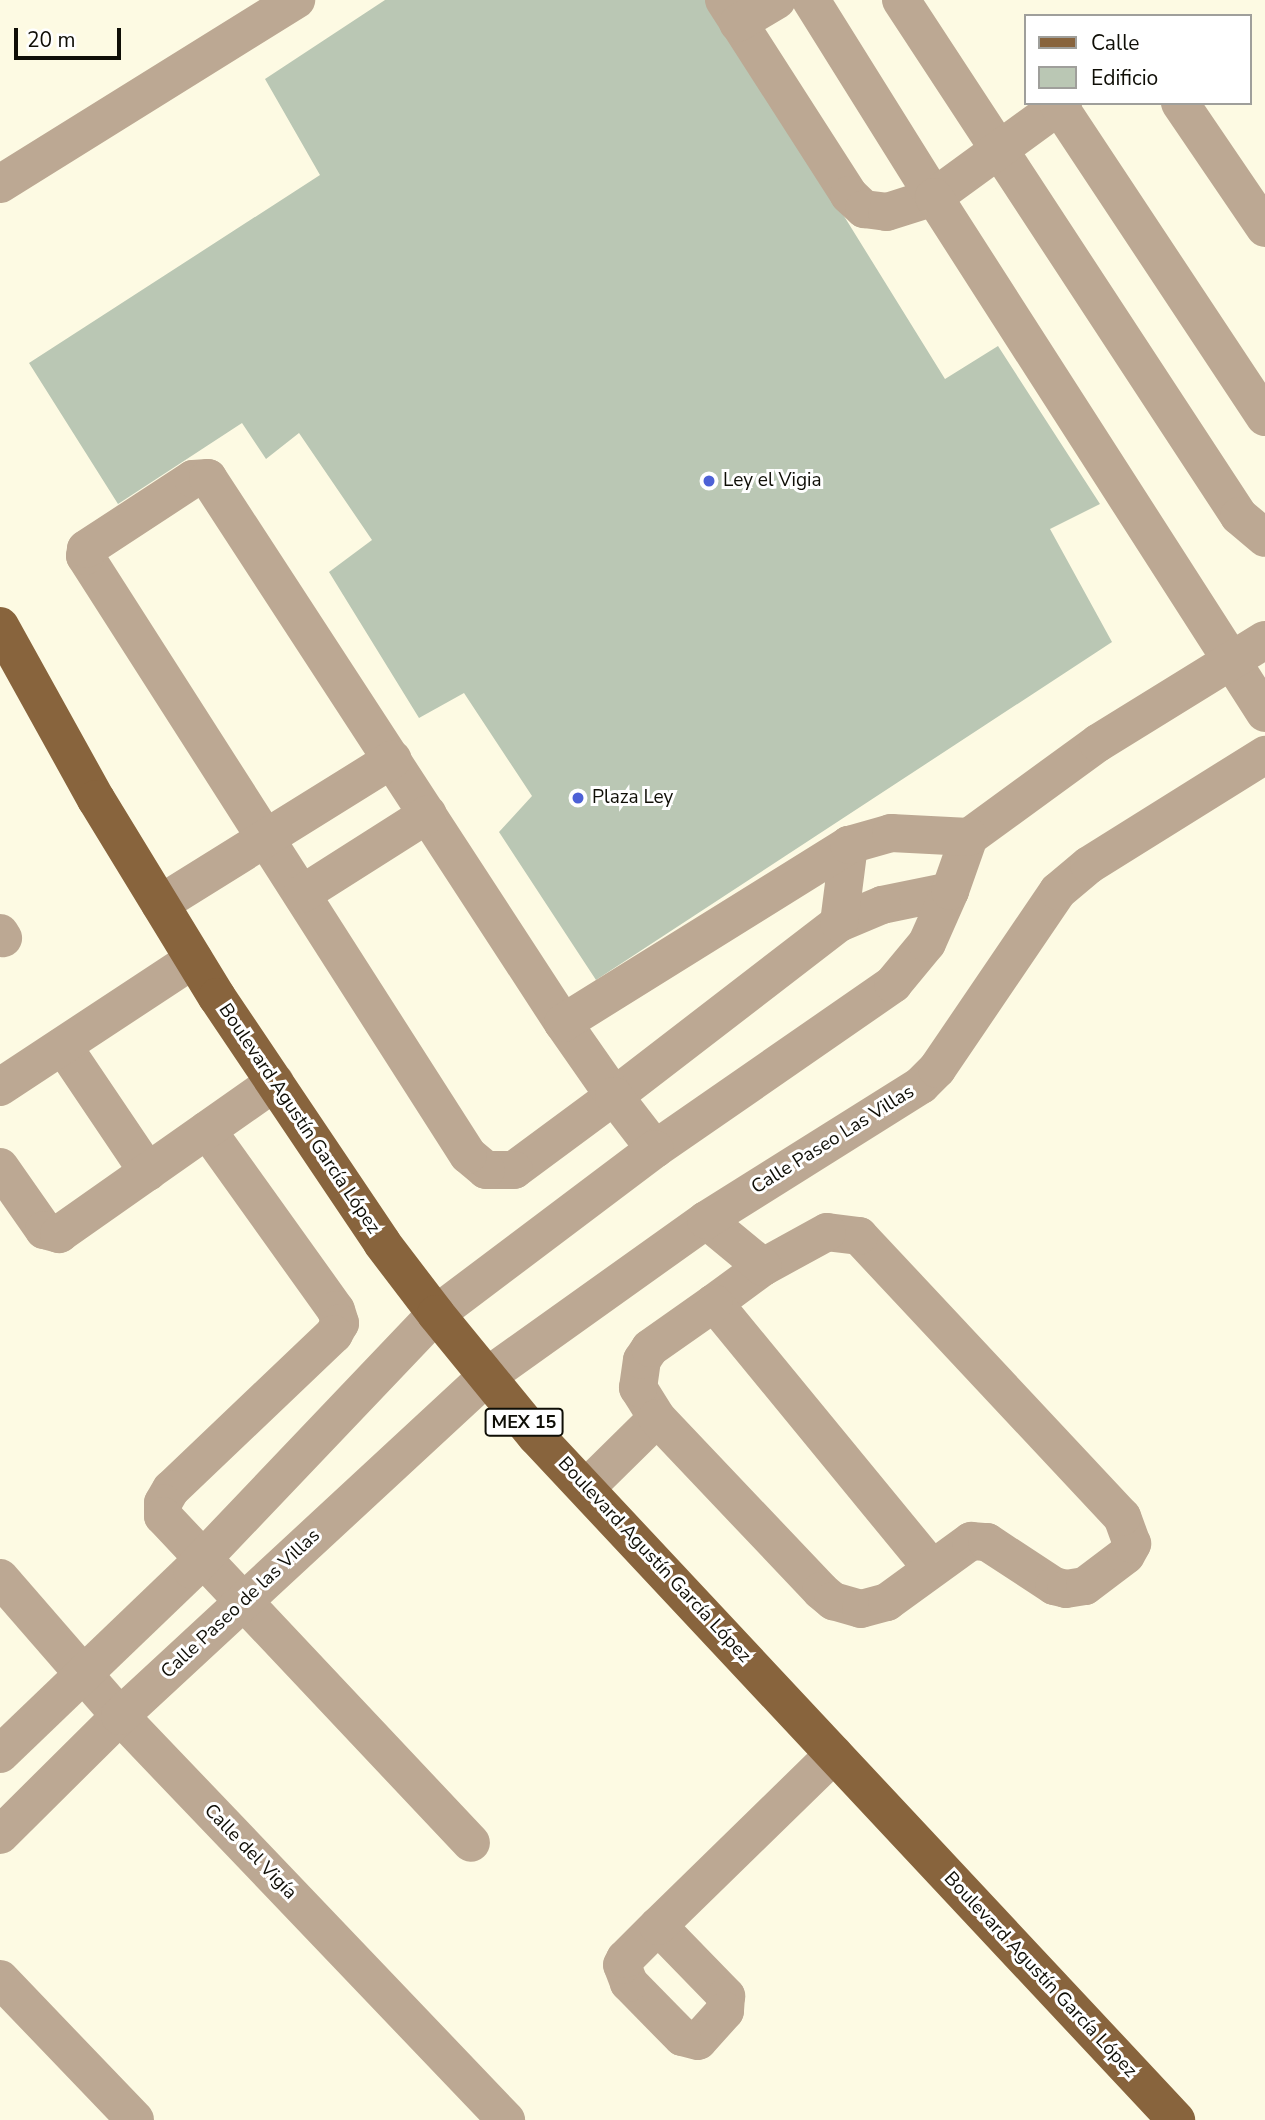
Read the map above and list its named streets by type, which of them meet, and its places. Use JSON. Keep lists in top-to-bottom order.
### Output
{
  "streets": {
    "main road": ["Boulevard Agustín García López", "MEX 15"],
    "street": ["Calle Paseo Las Villas", "Calle Paseo de las Villas", "Calle del Vigía"]
  },
  "crossings": [
    ["Boulevard Agustín García López", "Calle Paseo Las Villas"],
    ["Boulevard Agustín García López", "Calle Paseo de las Villas"],
    ["Calle Paseo Las Villas", "Calle Paseo de las Villas"],
    ["Calle Paseo de las Villas", "Calle del Vigía"]
  ],
  "places": ["Ley el Vigia", "Plaza Ley"],
  "legend": ["Calle", "Edificio"],
  "scale_bar": "20 m"
}
